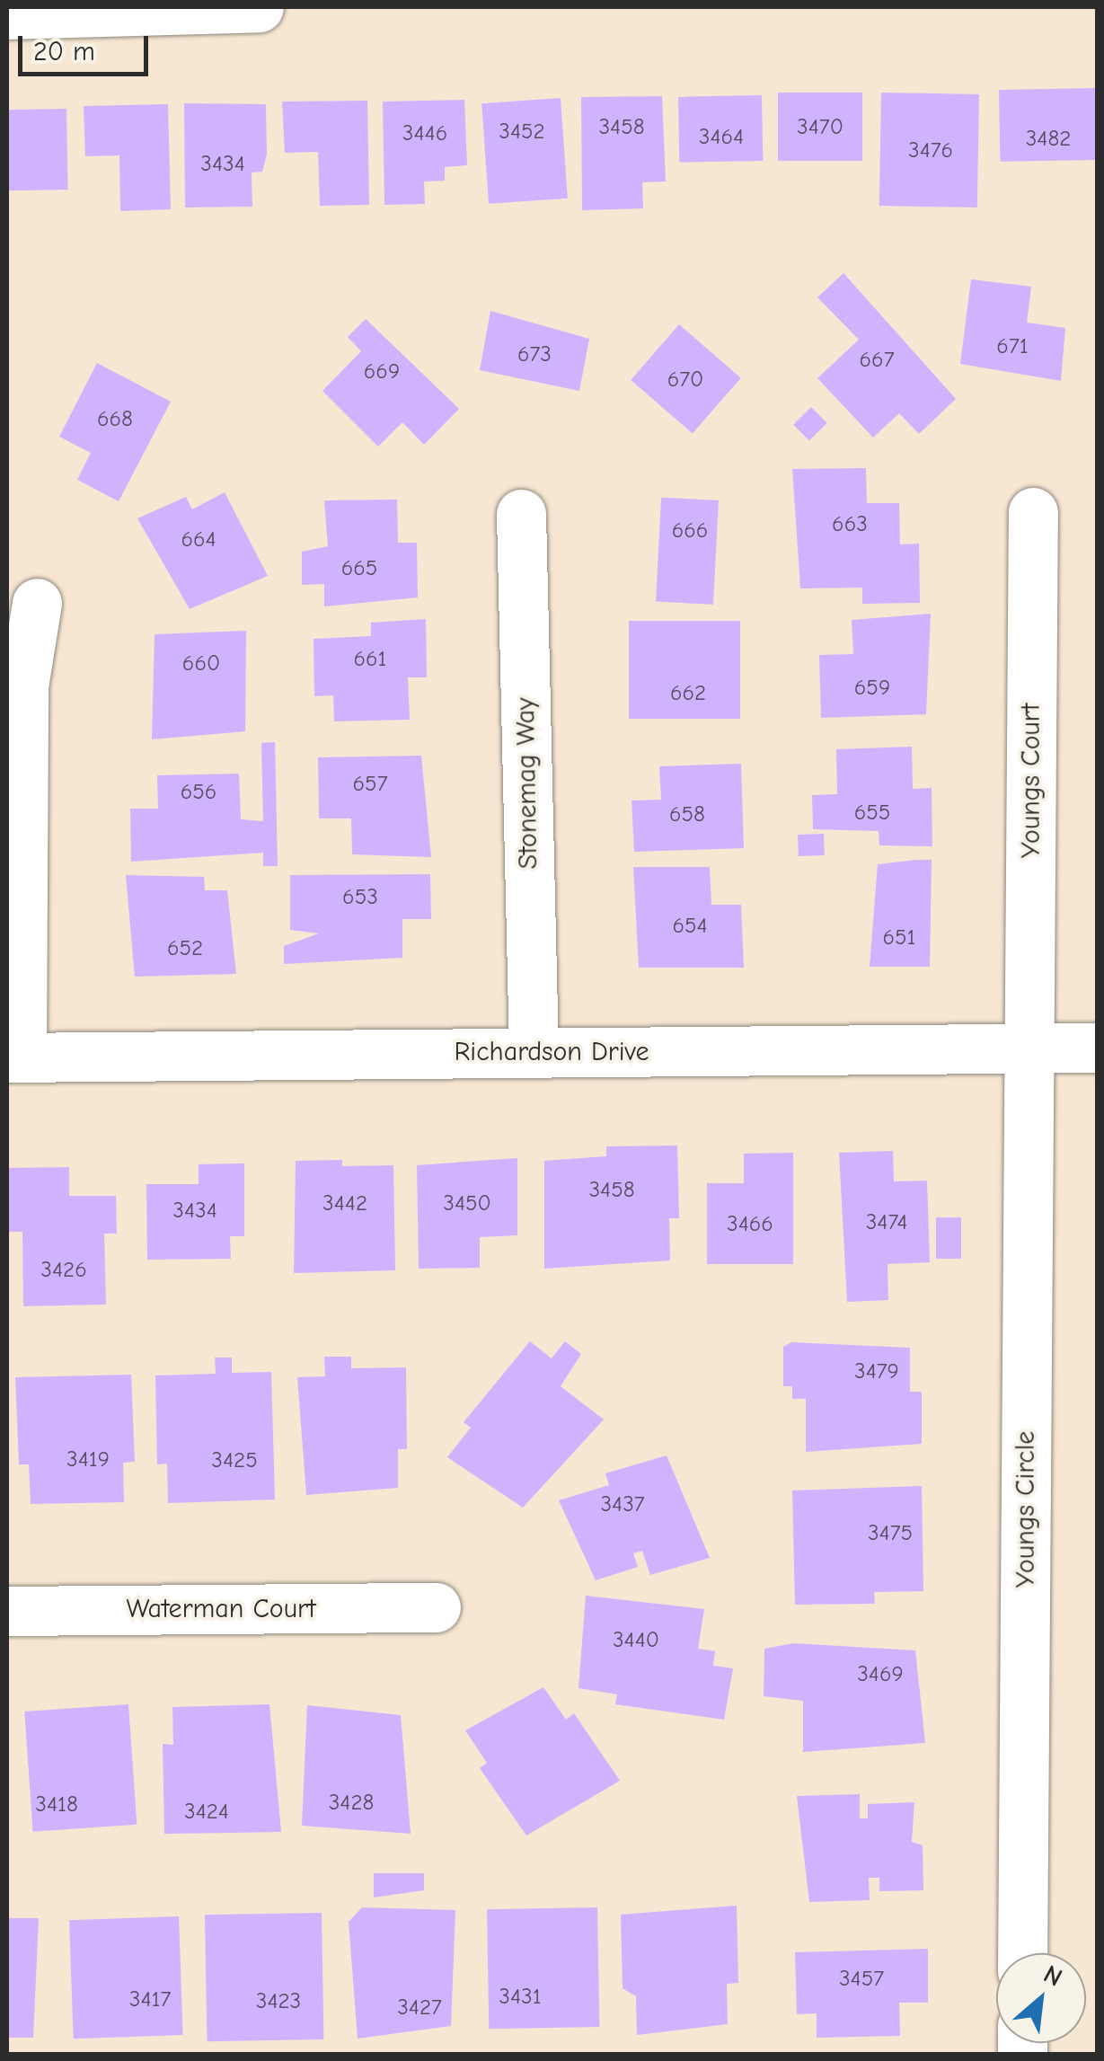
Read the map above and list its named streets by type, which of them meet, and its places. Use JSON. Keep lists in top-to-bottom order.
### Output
{
  "streets": {
    "street": [
      "Youngs Court",
      "Stonemag Way",
      "Richardson Drive",
      "Youngs Circle",
      "Waterman Court"
    ]
  },
  "crossings": [
    ["Youngs Court", "Richardson Drive"],
    ["Youngs Court", "Youngs Circle"],
    ["Stonemag Way", "Richardson Drive"],
    ["Richardson Drive", "Youngs Circle"]
  ],
  "house_numbers": [
    "3458",
    "3470",
    "3452",
    "3446",
    "3464",
    "3482",
    "3476",
    "3434",
    "671",
    "673",
    "667",
    "669",
    "670",
    "668",
    "663",
    "666",
    "664",
    "665",
    "661",
    "660",
    "659",
    "662",
    "657",
    "656",
    "655",
    "658",
    "653",
    "654",
    "651",
    "652",
    "3458",
    "3442",
    "3450",
    "3434",
    "3474",
    "3466",
    "3426",
    "3479",
    "3419",
    "3425",
    "3437",
    "3475",
    "3440",
    "3469",
    "3428",
    "3418",
    "3424",
    "3457",
    "3431",
    "3417",
    "3423",
    "3427"
  ],
  "scale_bar": "20 m",
  "north": "top right"
}
